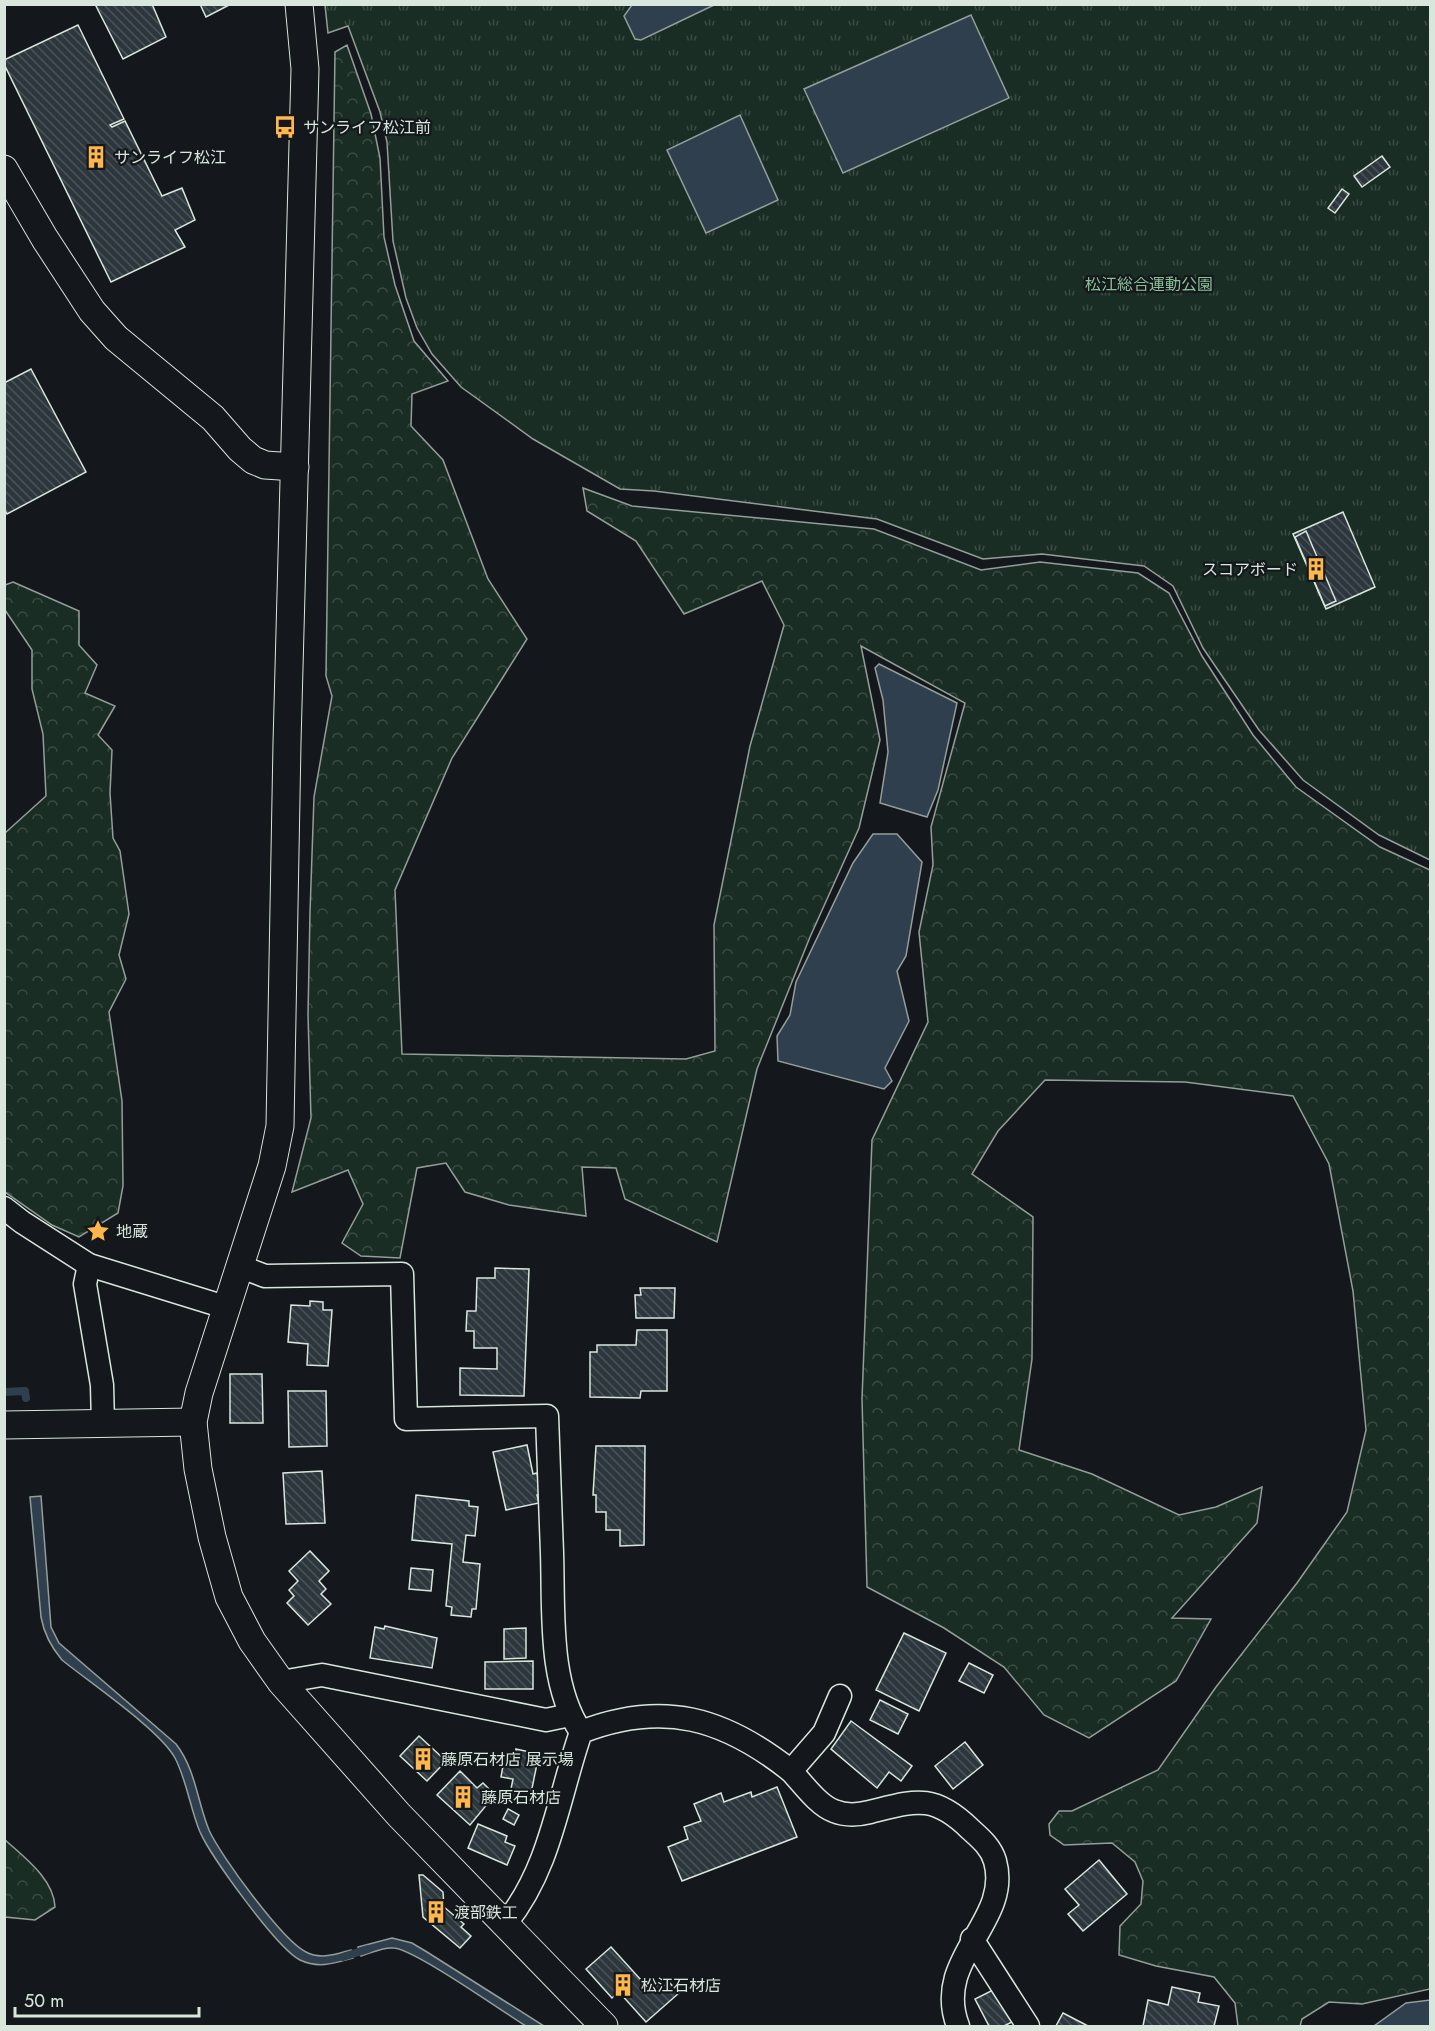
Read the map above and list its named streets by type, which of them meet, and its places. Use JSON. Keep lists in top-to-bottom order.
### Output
{
  "parks": ["松江総合運動公園"],
  "places": {
    "bus stop": ["サンライフ松江前"],
    "building": [
      "サンライフ松江",
      "スコアボード",
      "藤原石材店 展示場",
      "藤原石材店",
      "渡部鉄工",
      "松江石材店"
    ],
    "place": ["地蔵"]
  },
  "scale_bar": "50 m"
}
